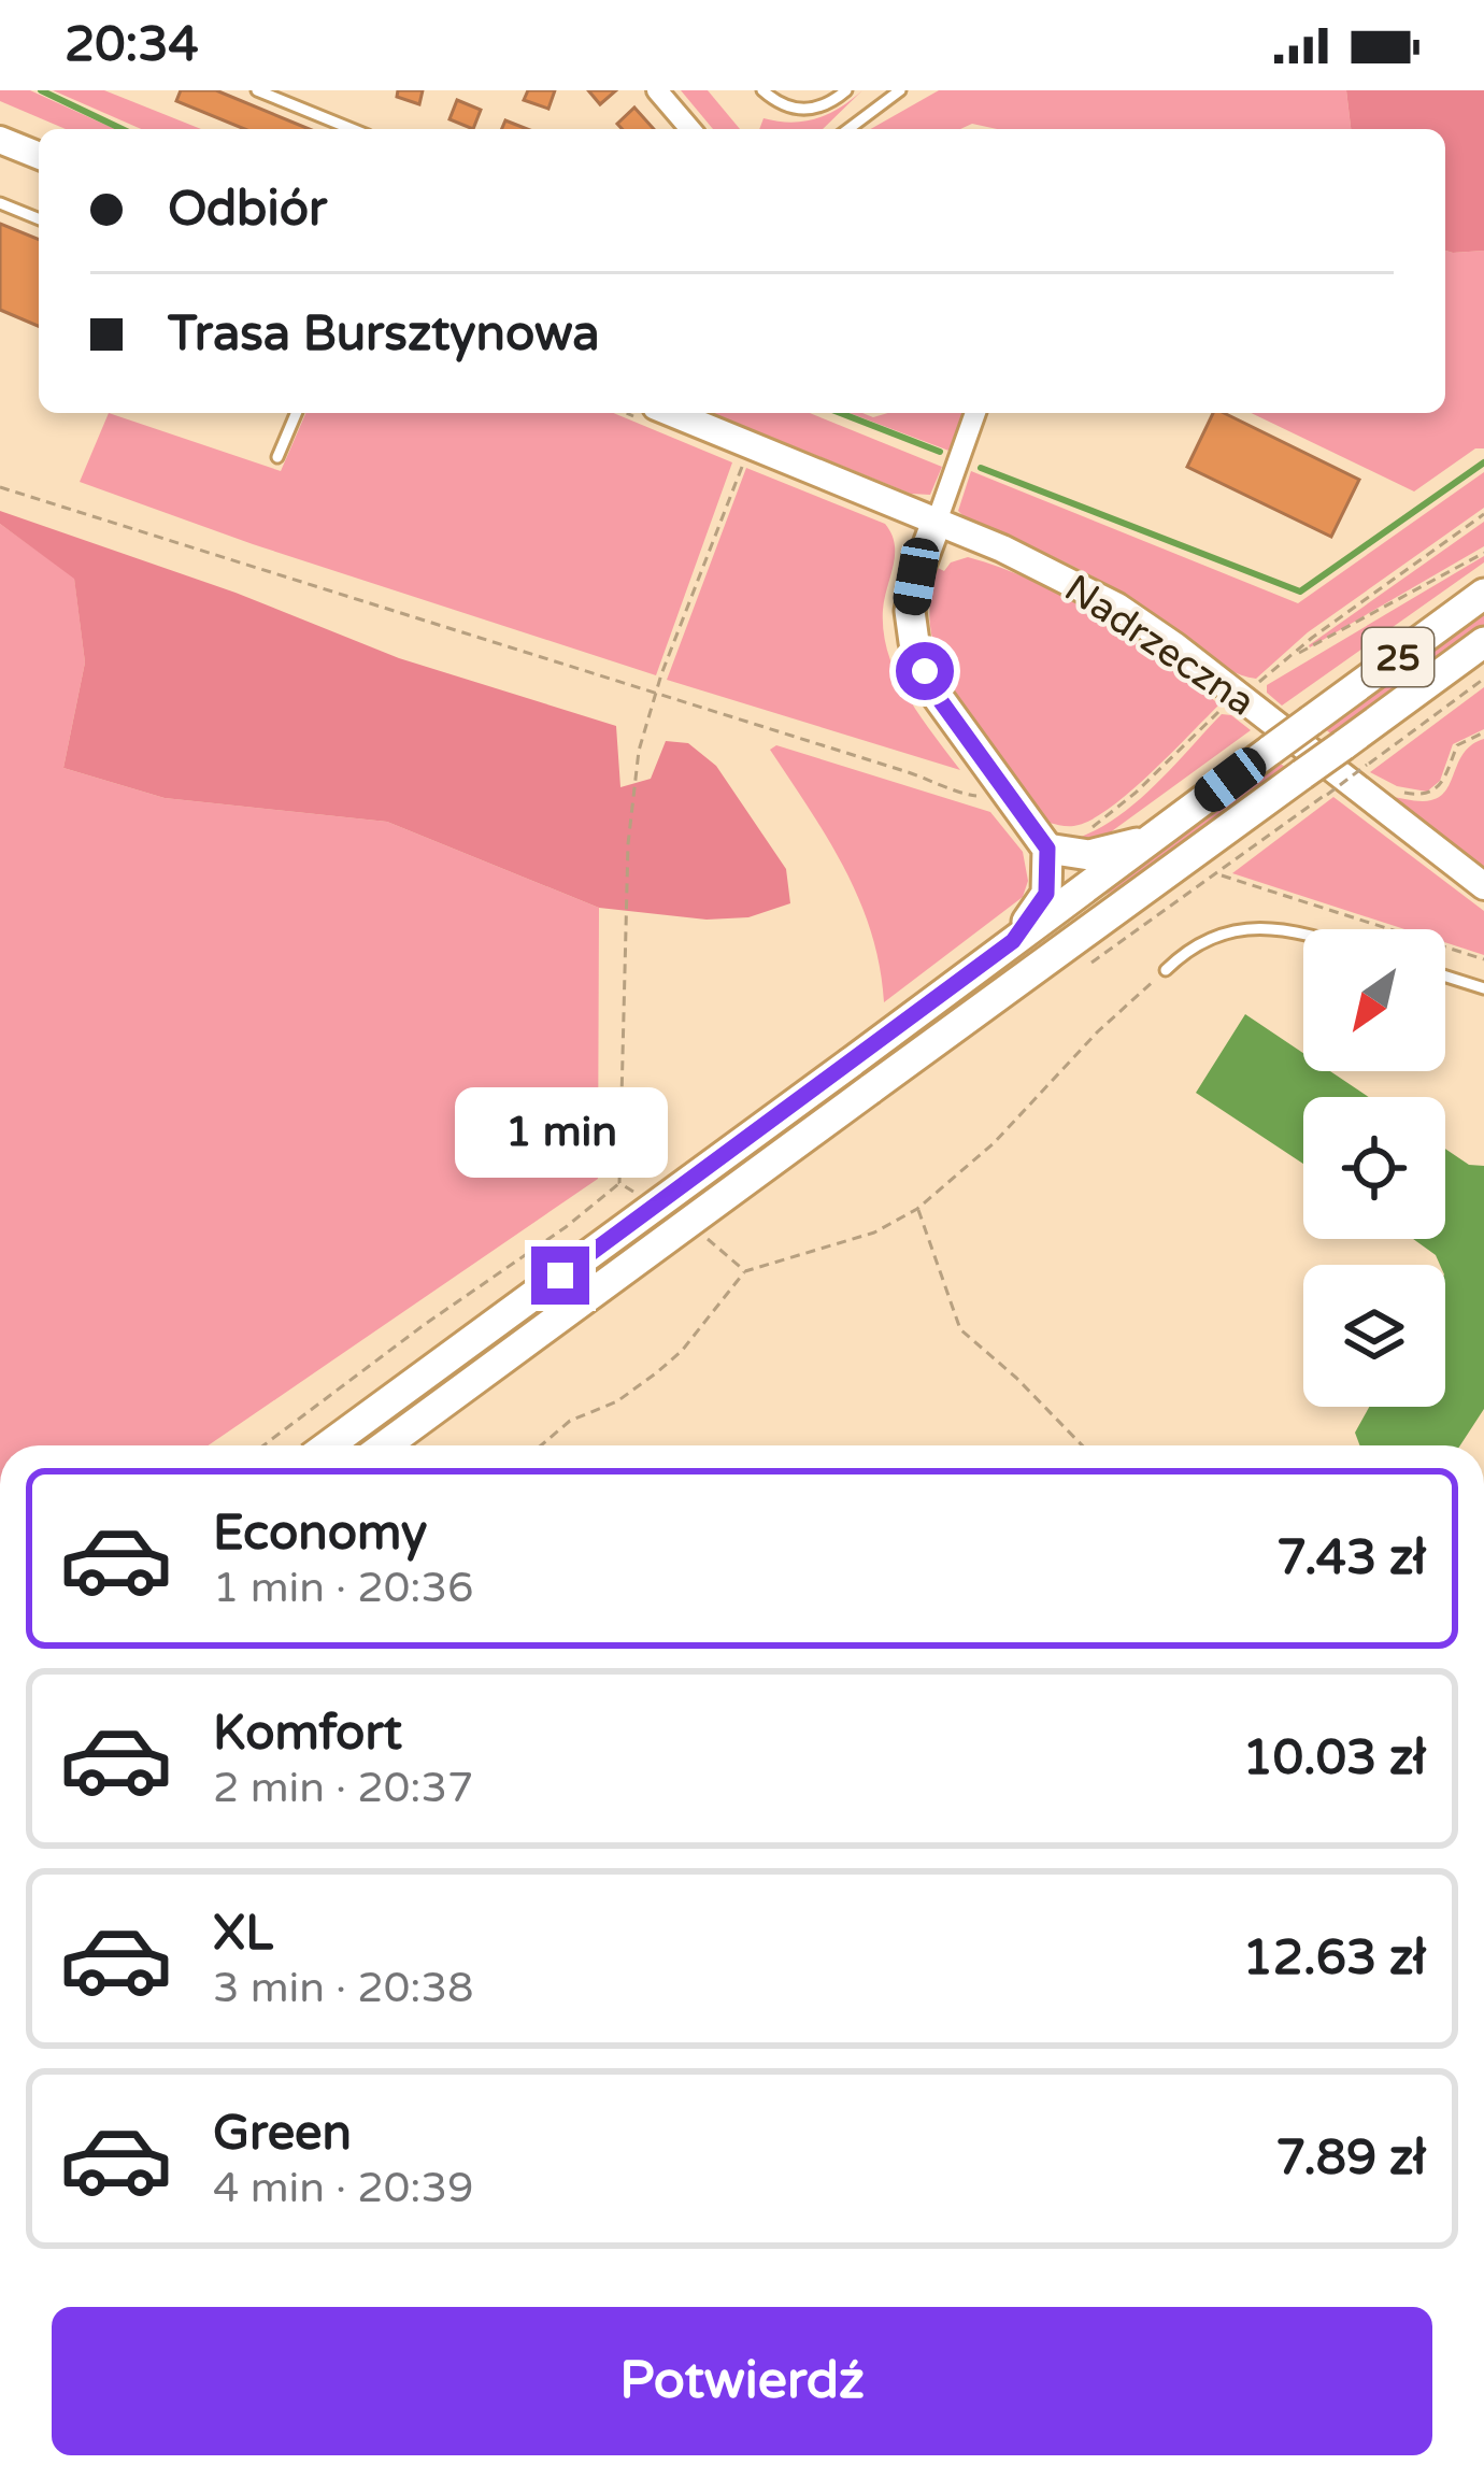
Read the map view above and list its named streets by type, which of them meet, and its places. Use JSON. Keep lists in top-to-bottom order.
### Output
{
  "streets": {
    "main road": ["25"],
    "street": ["Nadrzeczna"]
  },
  "north": "bottom left",
  "page": {
    "status": "20:34",
    "banner": ["Odbiór", "Trasa Bursztynowa"],
    "bubble": "1 min",
    "list": [
      {
        "name": "Economy",
        "note": "1 min · 20:36",
        "value": "7.43 zł"
      },
      {
        "name": "Komfort",
        "note": "2 min · 20:37",
        "value": "10.03 zł"
      },
      {
        "name": "XL",
        "note": "3 min · 20:38",
        "value": "12.63 zł"
      },
      {
        "name": "Green",
        "note": "4 min · 20:39",
        "value": "7.89 zł"
      }
    ],
    "buttons": "Potwierdź"
  }
}
